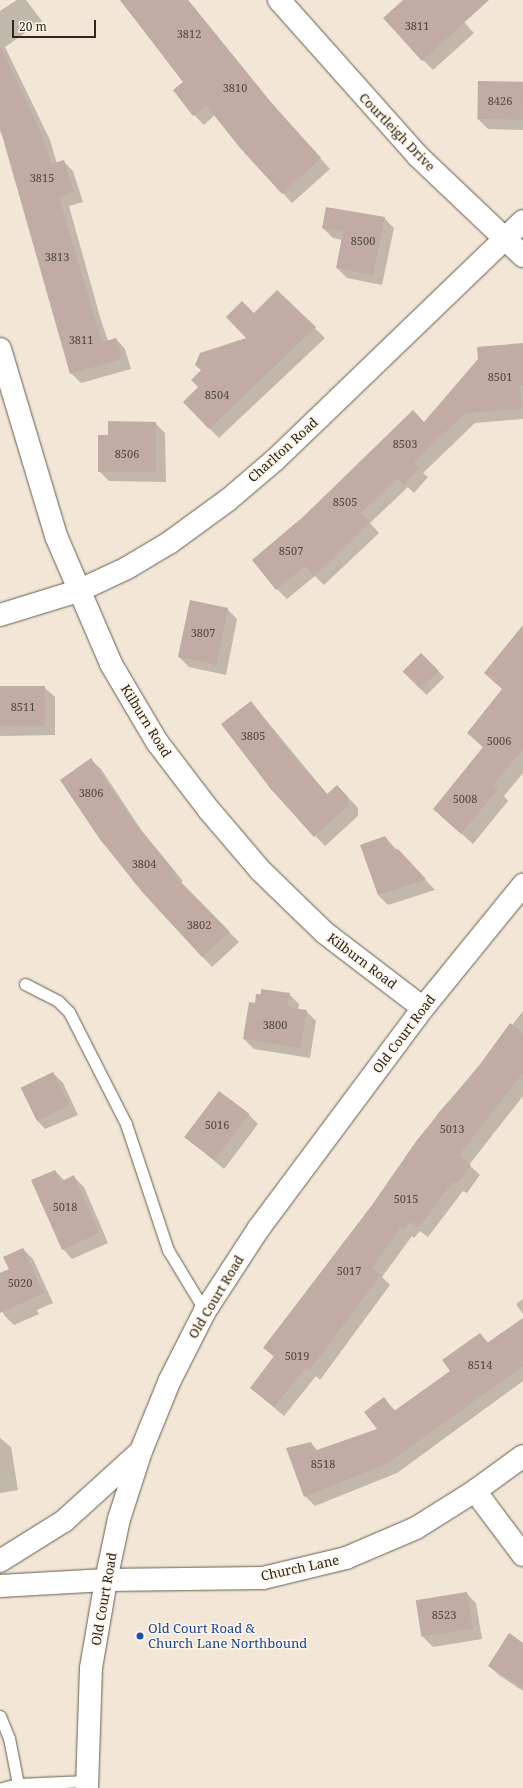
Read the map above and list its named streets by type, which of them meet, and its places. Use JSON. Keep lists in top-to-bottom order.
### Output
{
  "streets": {
    "street": [
      "Courtleigh Drive",
      "Charlton Road",
      "Kilburn Road",
      "Old Court Road",
      "Church Lane"
    ]
  },
  "crossings": [
    ["Courtleigh Drive", "Charlton Road"],
    ["Charlton Road", "Kilburn Road"],
    ["Kilburn Road", "Old Court Road"],
    ["Old Court Road", "Church Lane"]
  ],
  "places": ["Old Court Road & Church Lane Northbound"],
  "house_numbers": [
    "3811",
    "3812",
    "3810",
    "8426",
    "3815",
    "8500",
    "3813",
    "3811",
    "8501",
    "8504",
    "8503",
    "8506",
    "8505",
    "8507",
    "3807",
    "8511",
    "3805",
    "5006",
    "3806",
    "5008",
    "3804",
    "3802",
    "3800",
    "5016",
    "5013",
    "5015",
    "5018",
    "5017",
    "5020",
    "5019",
    "8514",
    "8518",
    "8523"
  ],
  "scale_bar": "20 m"
}
